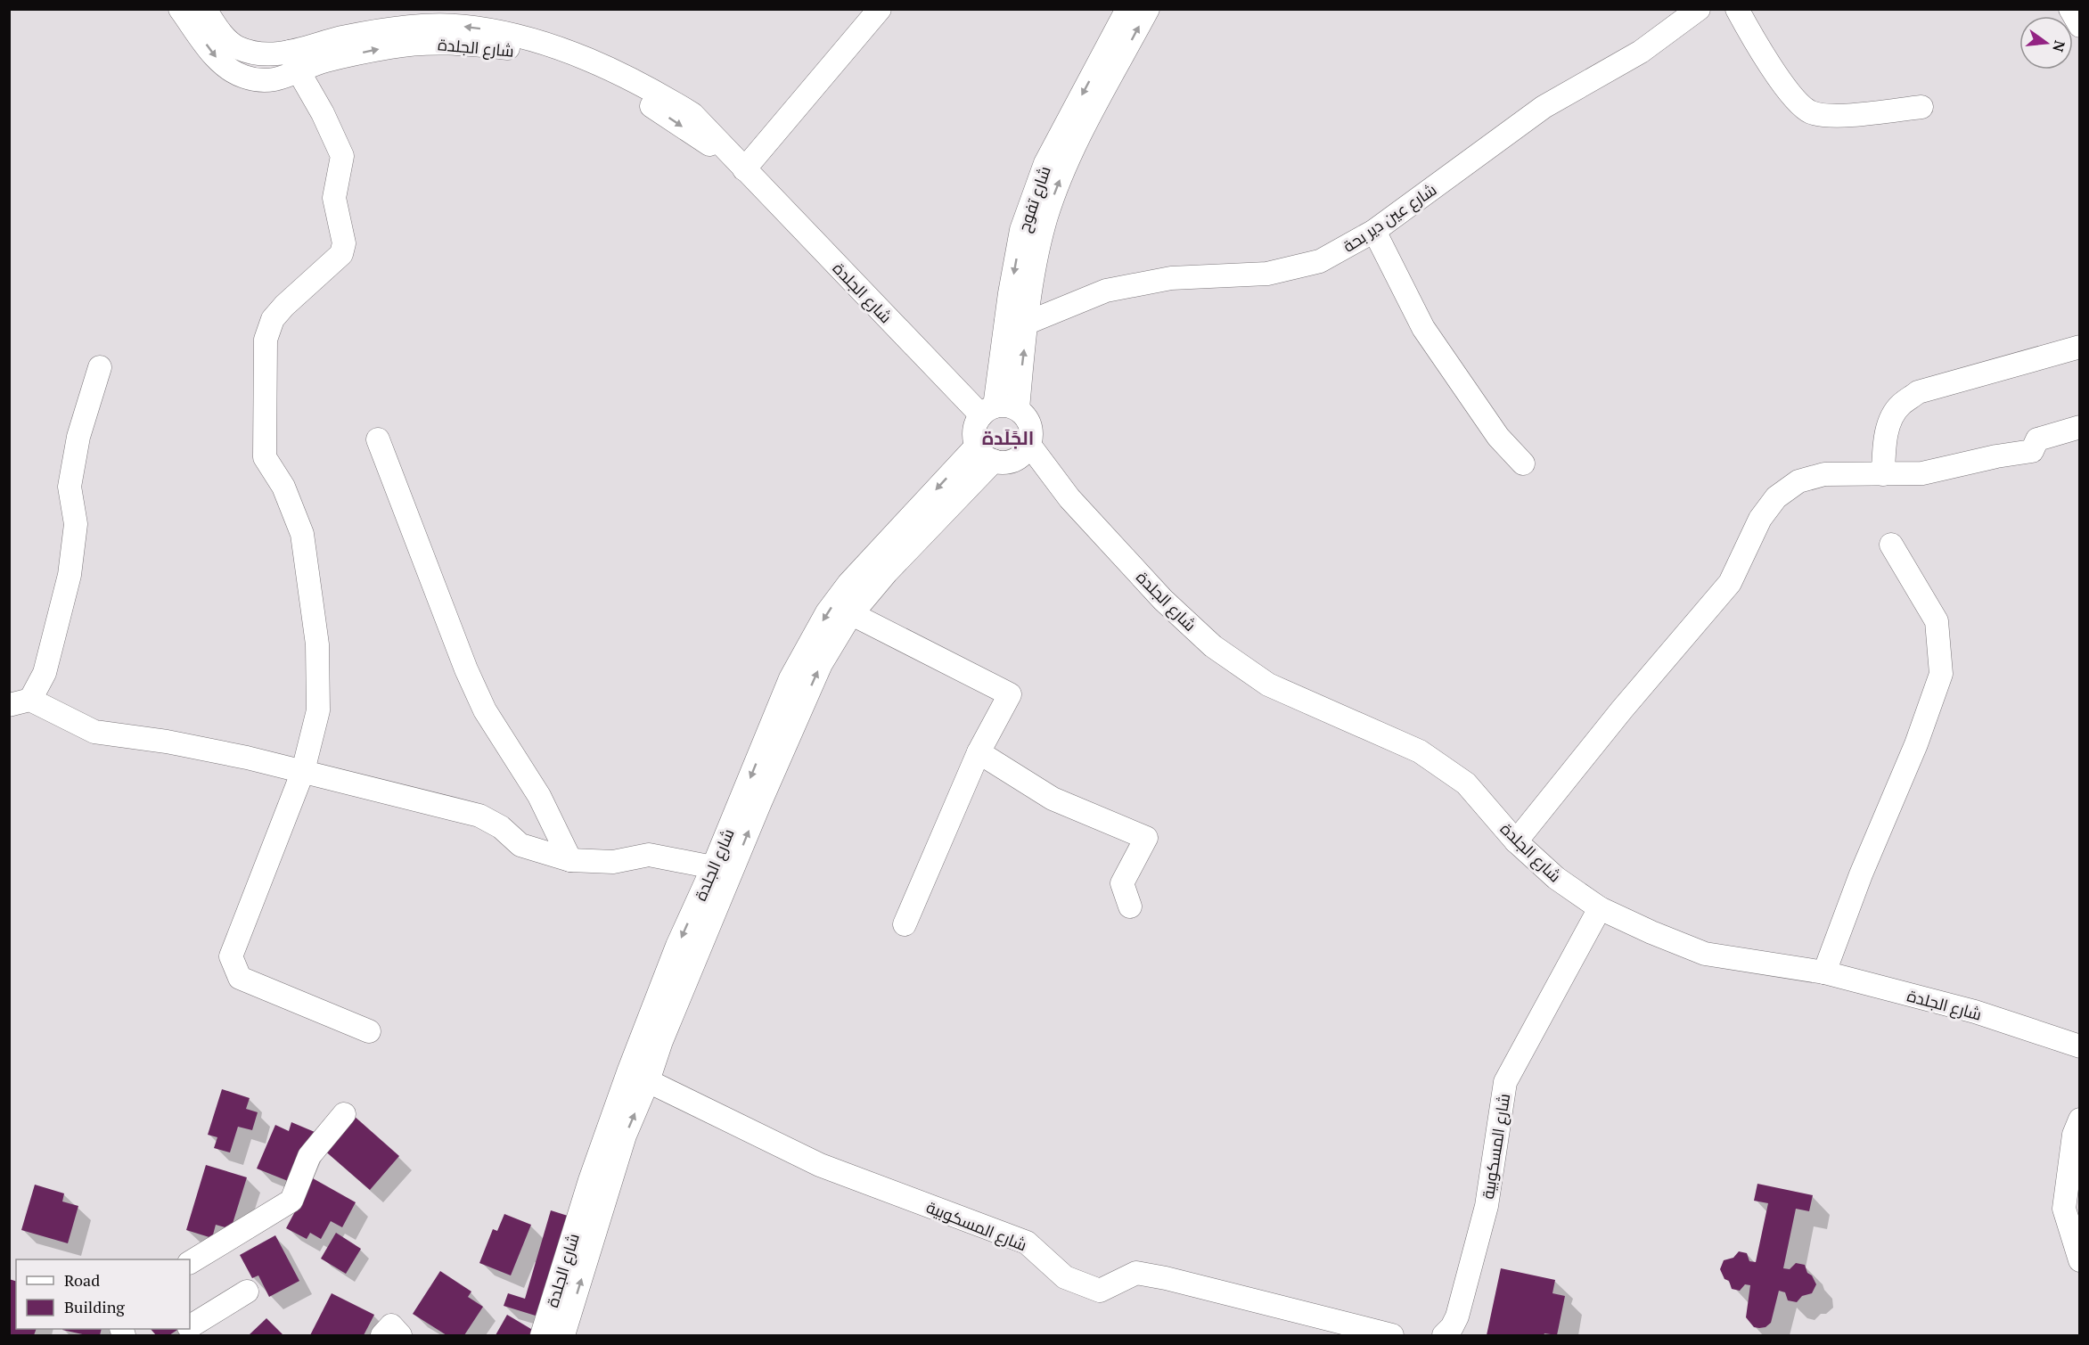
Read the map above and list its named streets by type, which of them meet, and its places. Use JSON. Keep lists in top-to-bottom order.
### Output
{
  "streets": {
    "street": [
      "شارع الجلدة",
      "شارع تفوح",
      "شارع عين دير بحة",
      "شارع المسكوبية"
    ]
  },
  "crossings": [
    ["شارع الجلدة", "شارع تفوح"],
    ["شارع الجلدة", "شارع المسكوبية"],
    ["شارع تفوح", "شارع عين دير بحة"]
  ],
  "districts": ["الجًلَدة"],
  "legend": ["Road", "Building"],
  "north": "right"
}
